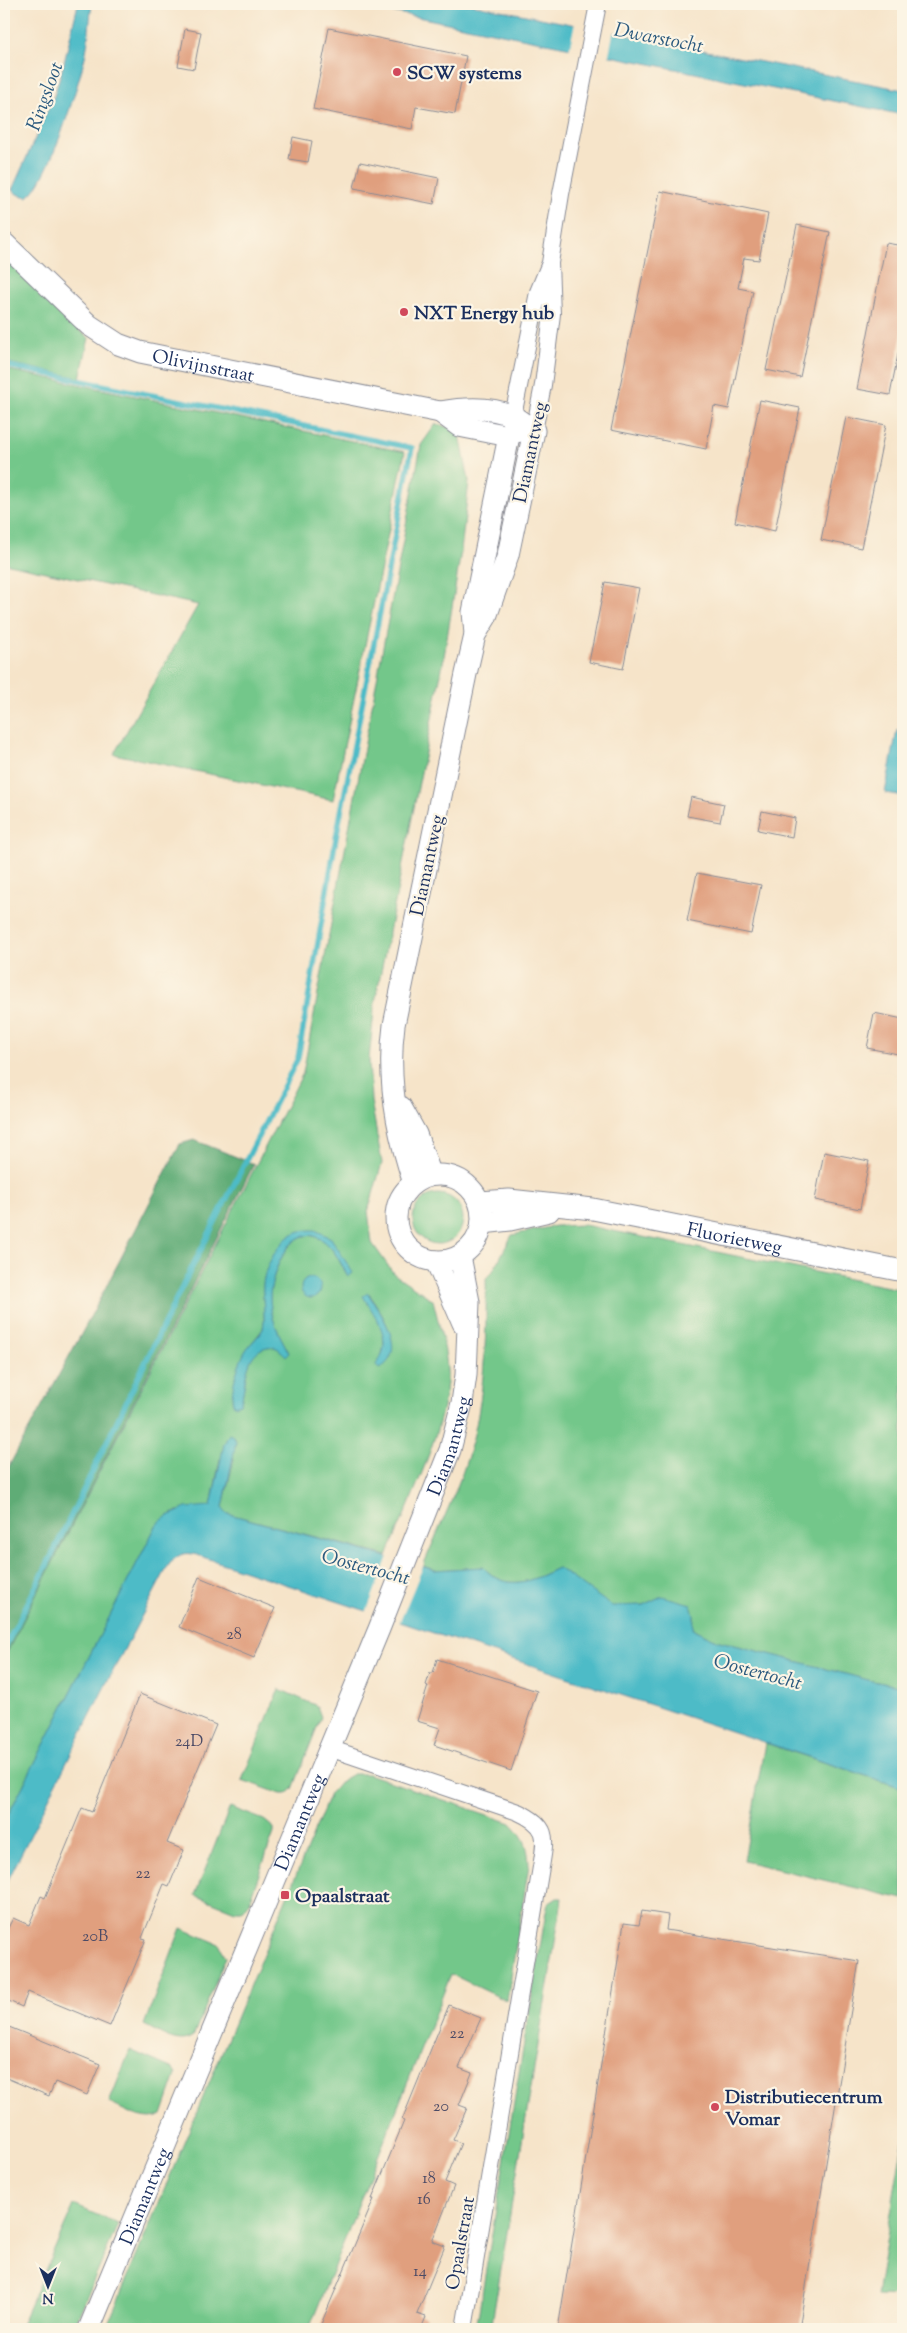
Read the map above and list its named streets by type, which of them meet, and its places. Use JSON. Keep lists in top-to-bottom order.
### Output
{
  "streets": {
    "street": [
      "Olivijnstraat",
      "Diamantweg",
      "Fluorietweg",
      "Opaalstraat"
    ]
  },
  "crossings": [
    ["Olivijnstraat", "Diamantweg"],
    ["Diamantweg", "Fluorietweg"],
    ["Diamantweg", "Opaalstraat"]
  ],
  "water": ["Dwarstocht", "Ringsloot", "Oostertocht"],
  "places": {
    "other": ["SCW systems", "NXT Energy hub", "Distributiecentrum Vomar"],
    "transit": ["Opaalstraat"]
  },
  "house_numbers": [
    "28",
    "24D",
    "22",
    "20B",
    "22",
    "20",
    "18",
    "16",
    "14"
  ],
  "north": "bottom"
}
